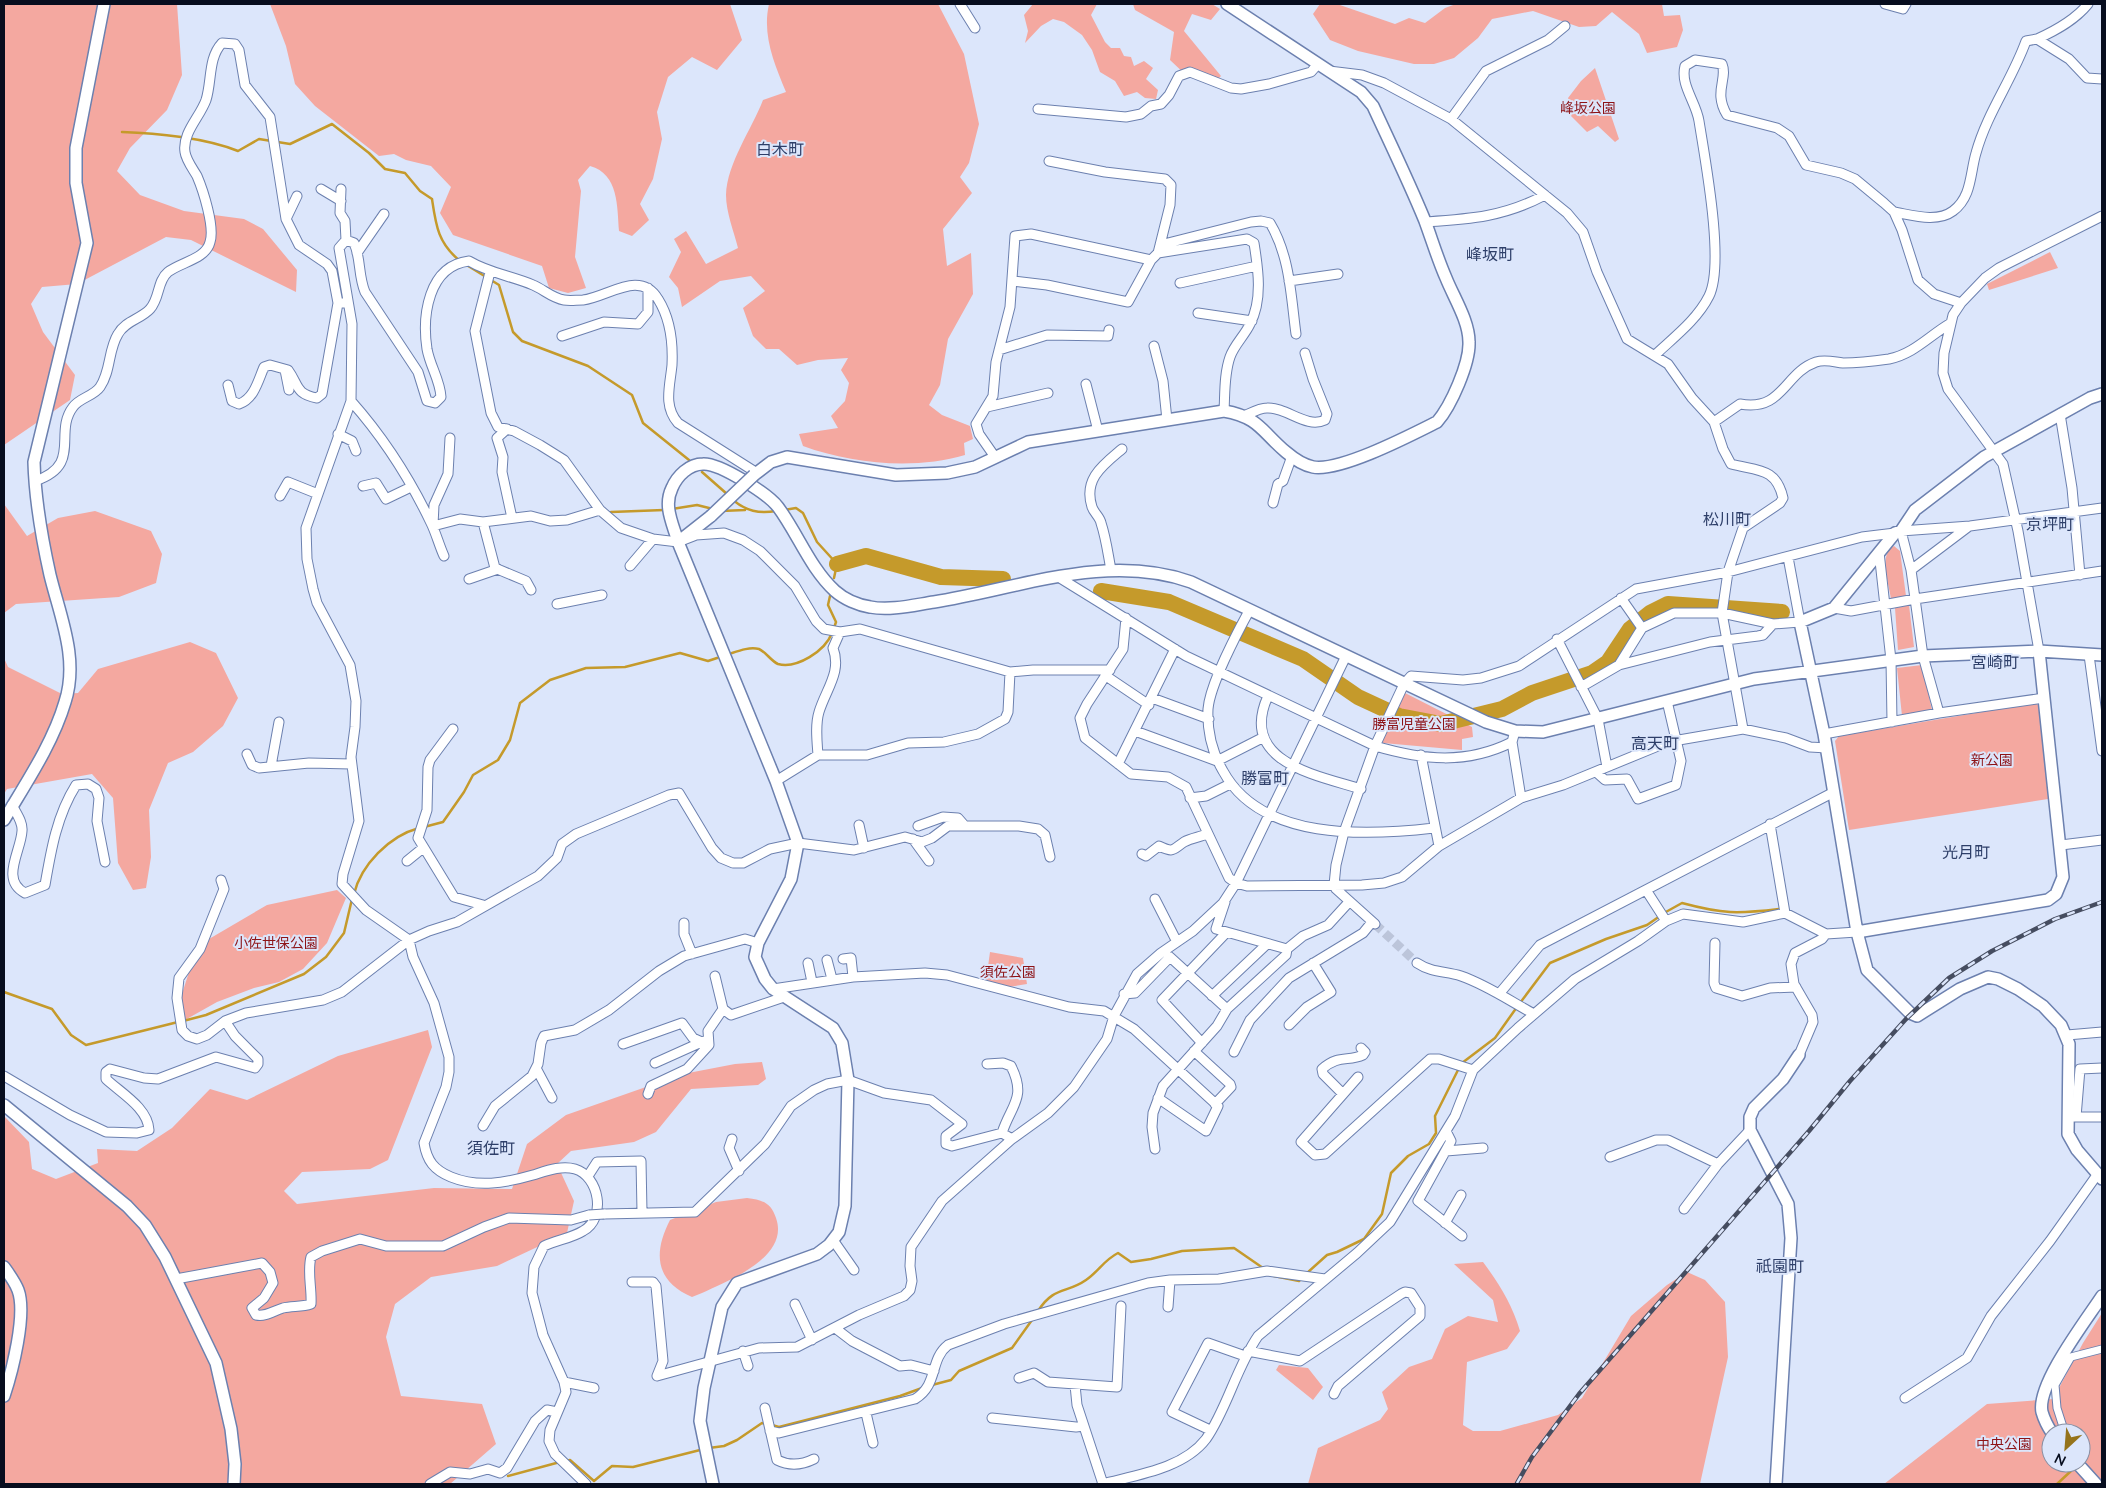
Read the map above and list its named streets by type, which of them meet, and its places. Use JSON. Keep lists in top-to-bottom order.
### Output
{
  "districts": [
    "白木町",
    "峰坂町",
    "松川町",
    "京坪町",
    "宮崎町",
    "高天町",
    "勝富町",
    "光月町",
    "須佐町",
    "祇園町"
  ],
  "parks": [
    "峰坂公園",
    "勝富児童公園",
    "新公園",
    "小佐世保公園",
    "須佐公園",
    "中央公園"
  ],
  "north": "bottom left"
}
